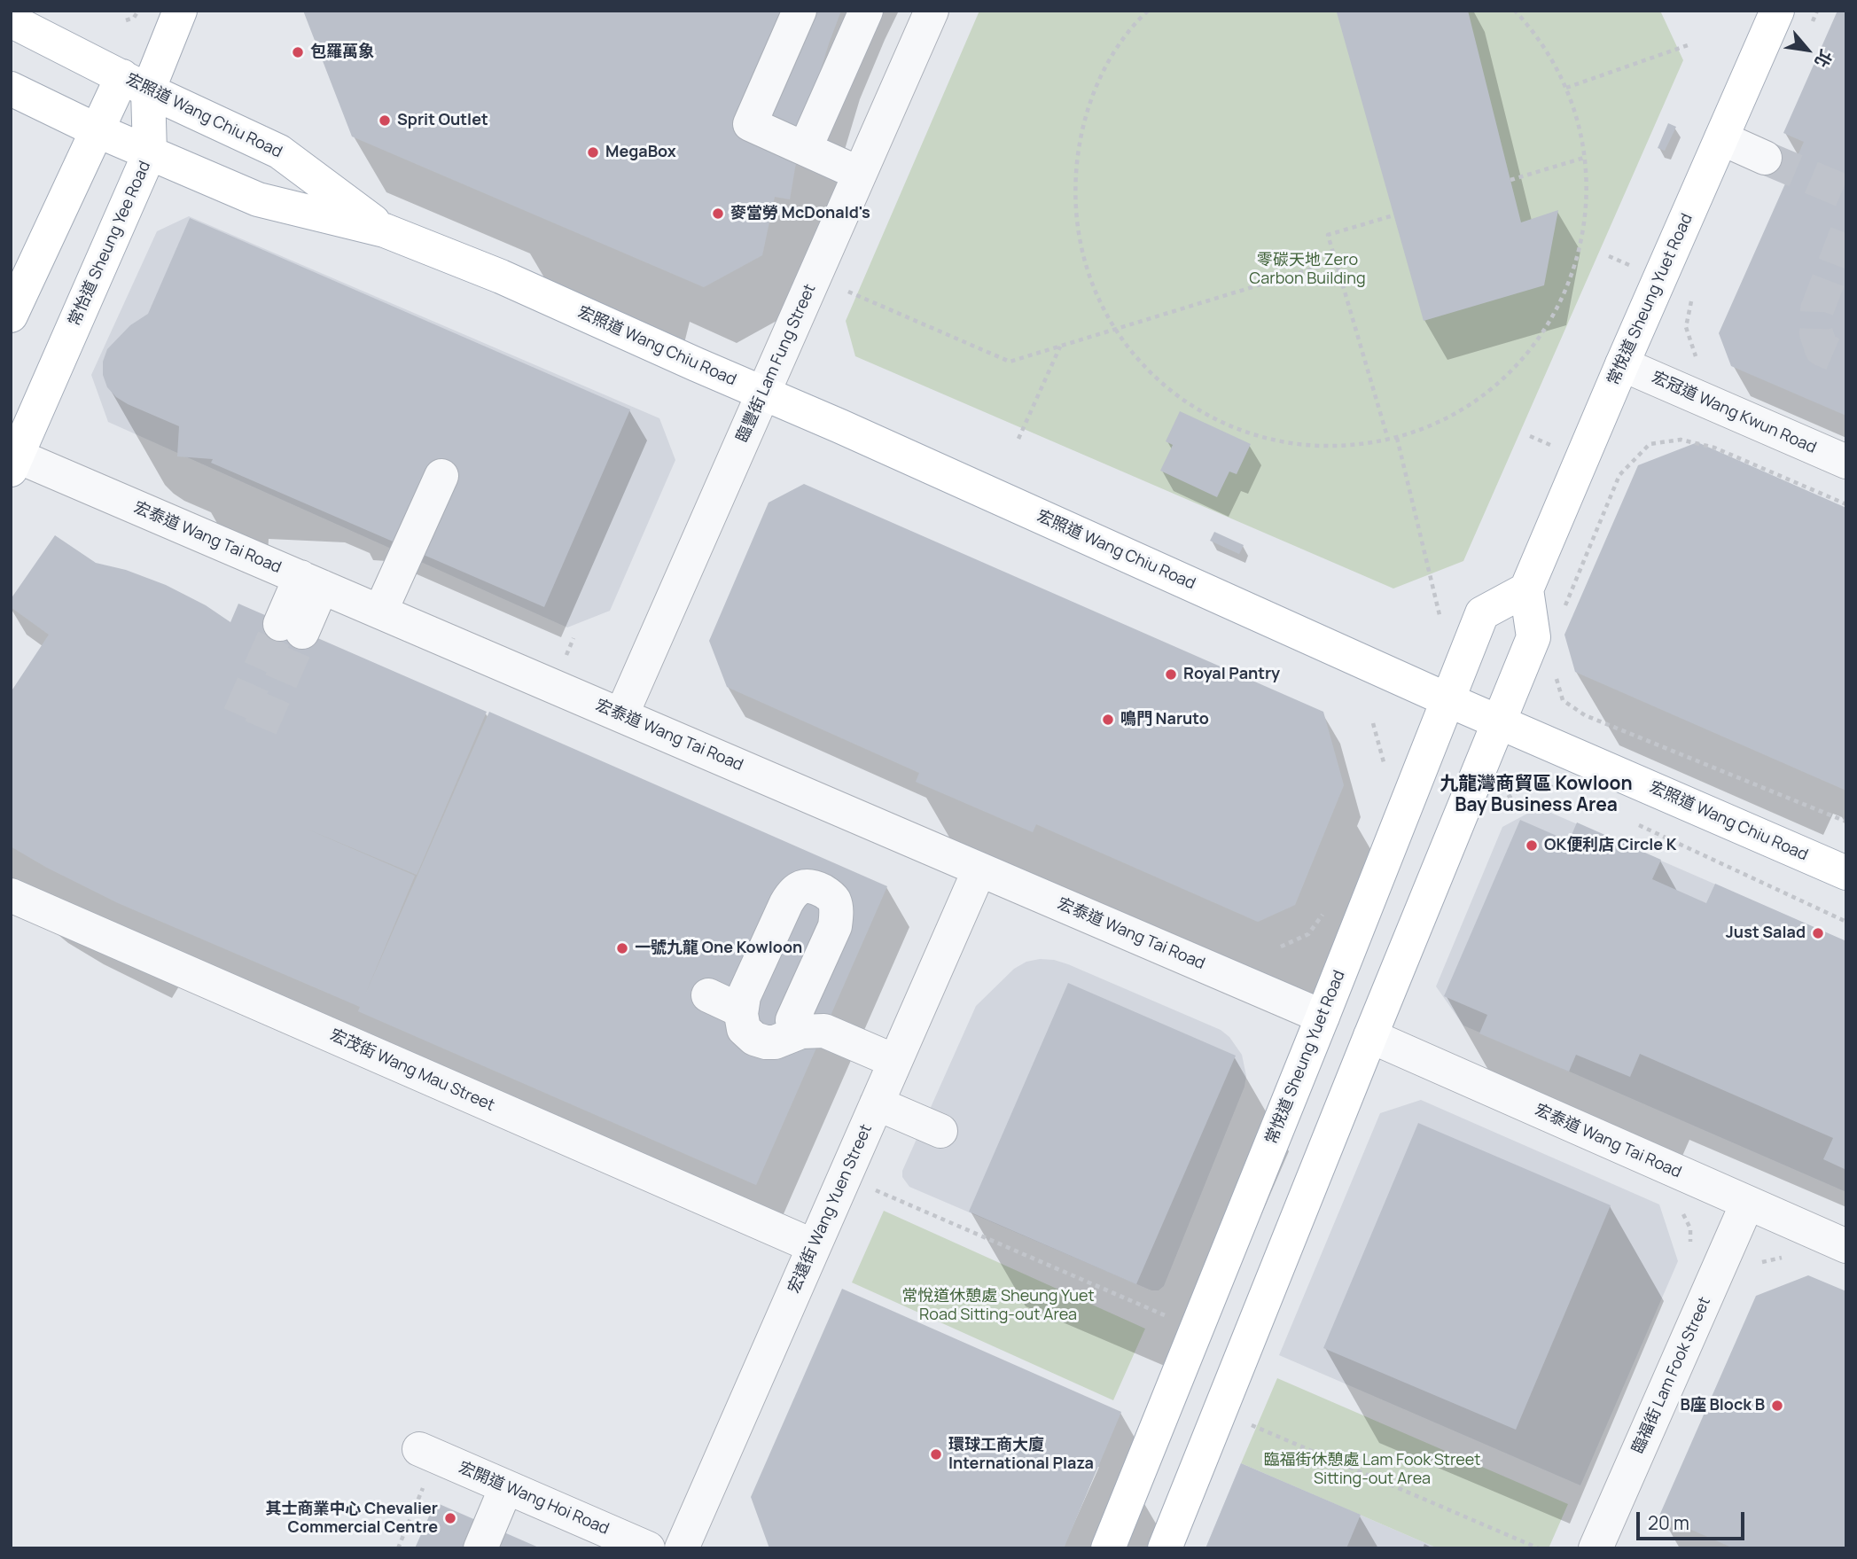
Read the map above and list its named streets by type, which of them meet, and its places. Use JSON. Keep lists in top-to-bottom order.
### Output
{
  "streets": {
    "main road": ["宏照道 Wang Chiu Road", "常怡道 Sheung Yee Road", "常悅道 Sheung Yuet Road"],
    "street": [
      "臨豐街 Lam Fung Street",
      "宏冠道 Wang Kwun Road",
      "宏泰道 Wang Tai Road",
      "宏茂街 Wang Mau Street",
      "宏遠街 Wang Yuen Street",
      "臨福街 Lam Fook Street",
      "宏開道 Wang Hoi Road"
    ]
  },
  "crossings": [
    ["宏照道 Wang Chiu Road", "常怡道 Sheung Yee Road"],
    ["宏照道 Wang Chiu Road", "常悅道 Sheung Yuet Road"],
    ["宏照道 Wang Chiu Road", "臨豐街 Lam Fung Street"],
    ["常怡道 Sheung Yee Road", "宏泰道 Wang Tai Road"],
    ["常悅道 Sheung Yuet Road", "宏冠道 Wang Kwun Road"],
    ["常悅道 Sheung Yuet Road", "宏泰道 Wang Tai Road"],
    ["臨豐街 Lam Fung Street", "宏泰道 Wang Tai Road"],
    ["宏泰道 Wang Tai Road", "宏遠街 Wang Yuen Street"],
    ["宏泰道 Wang Tai Road", "臨福街 Lam Fook Street"],
    ["宏茂街 Wang Mau Street", "宏遠街 Wang Yuen Street"]
  ],
  "districts": ["九龍灣商貿區 Kowloon Bay Business Area"],
  "parks": ["零碳天地 Zero Carbon Building", "常悅道休憩處 Sheung Yuet Road Sitting-out Area", "臨福街休憩處 Lam Fook Street Sitting-out Area"],
  "places": [
    "包羅萬象",
    "Sprit Outlet",
    "MegaBox",
    "麥當勞 McDonald's",
    "Royal Pantry",
    "鳴門 Naruto",
    "OK便利店 Circle K",
    "Just Salad",
    "一號九龍 One Kowloon",
    "B座 Block B",
    "環球工商大廈 International Plaza",
    "其士商業中心 Chevalier Commercial Centre"
  ],
  "scale_bar": "20 m",
  "north": "bottom right"
}
